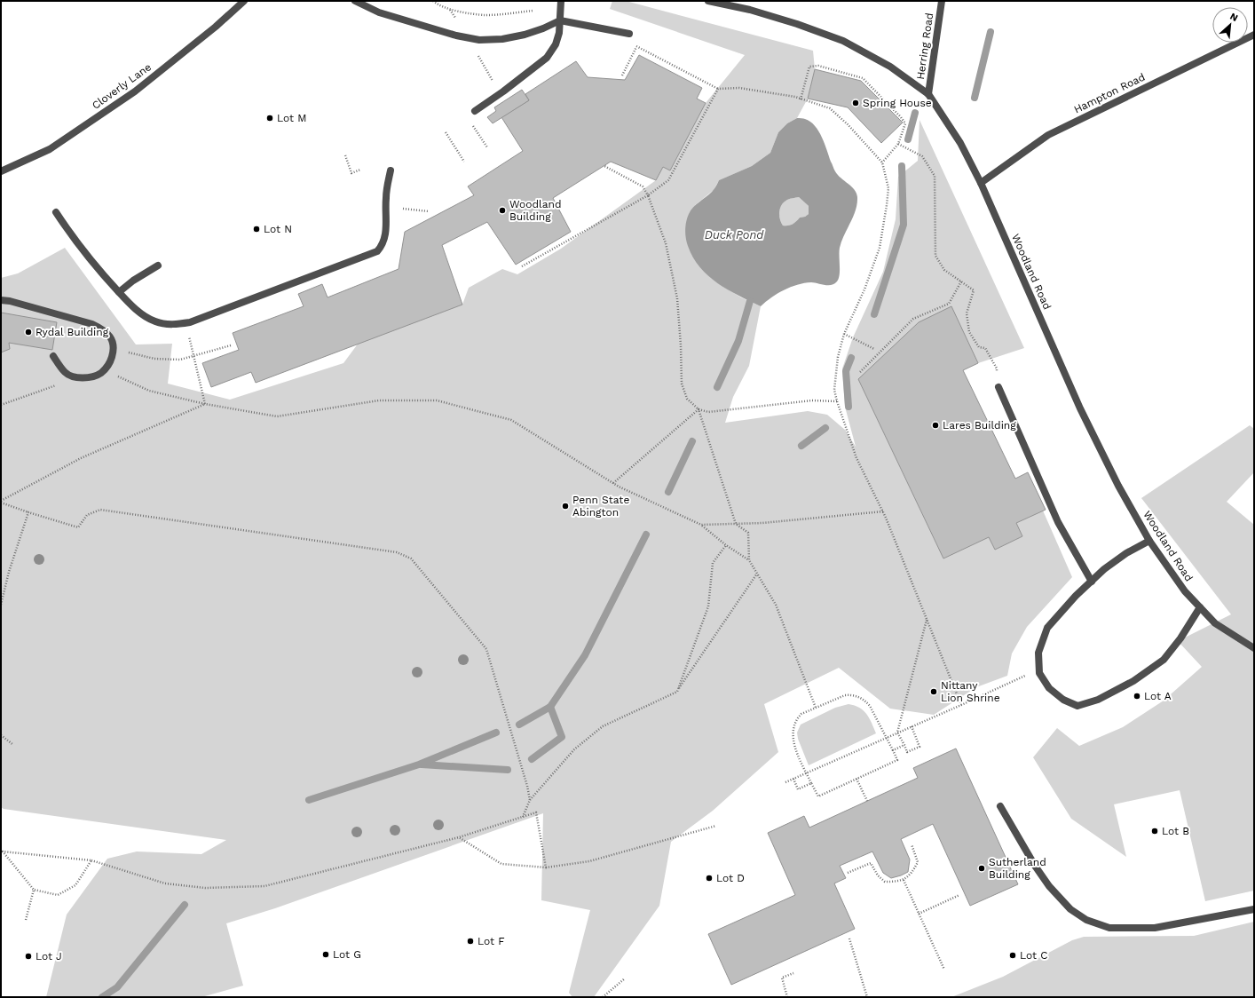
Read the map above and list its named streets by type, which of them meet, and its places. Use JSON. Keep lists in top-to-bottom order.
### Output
{
  "streets": {
    "street": [
      "Herring Road",
      "Cloverly Lane",
      "Hampton Road",
      "Woodland Road"
    ]
  },
  "crossings": [
    ["Herring Road", "Woodland Road"],
    ["Hampton Road", "Woodland Road"]
  ],
  "water": ["Duck Pond"],
  "places": [
    "Spring House",
    "Lot M",
    "Woodland Building",
    "Lot N",
    "Rydal Building",
    "Lares Building",
    "Penn State Abington",
    "Nittany Lion Shrine",
    "Lot A",
    "Lot B",
    "Sutherland Building",
    "Lot D",
    "Lot F",
    "Lot G",
    "Lot C",
    "Lot J"
  ],
  "north": "top right"
}
